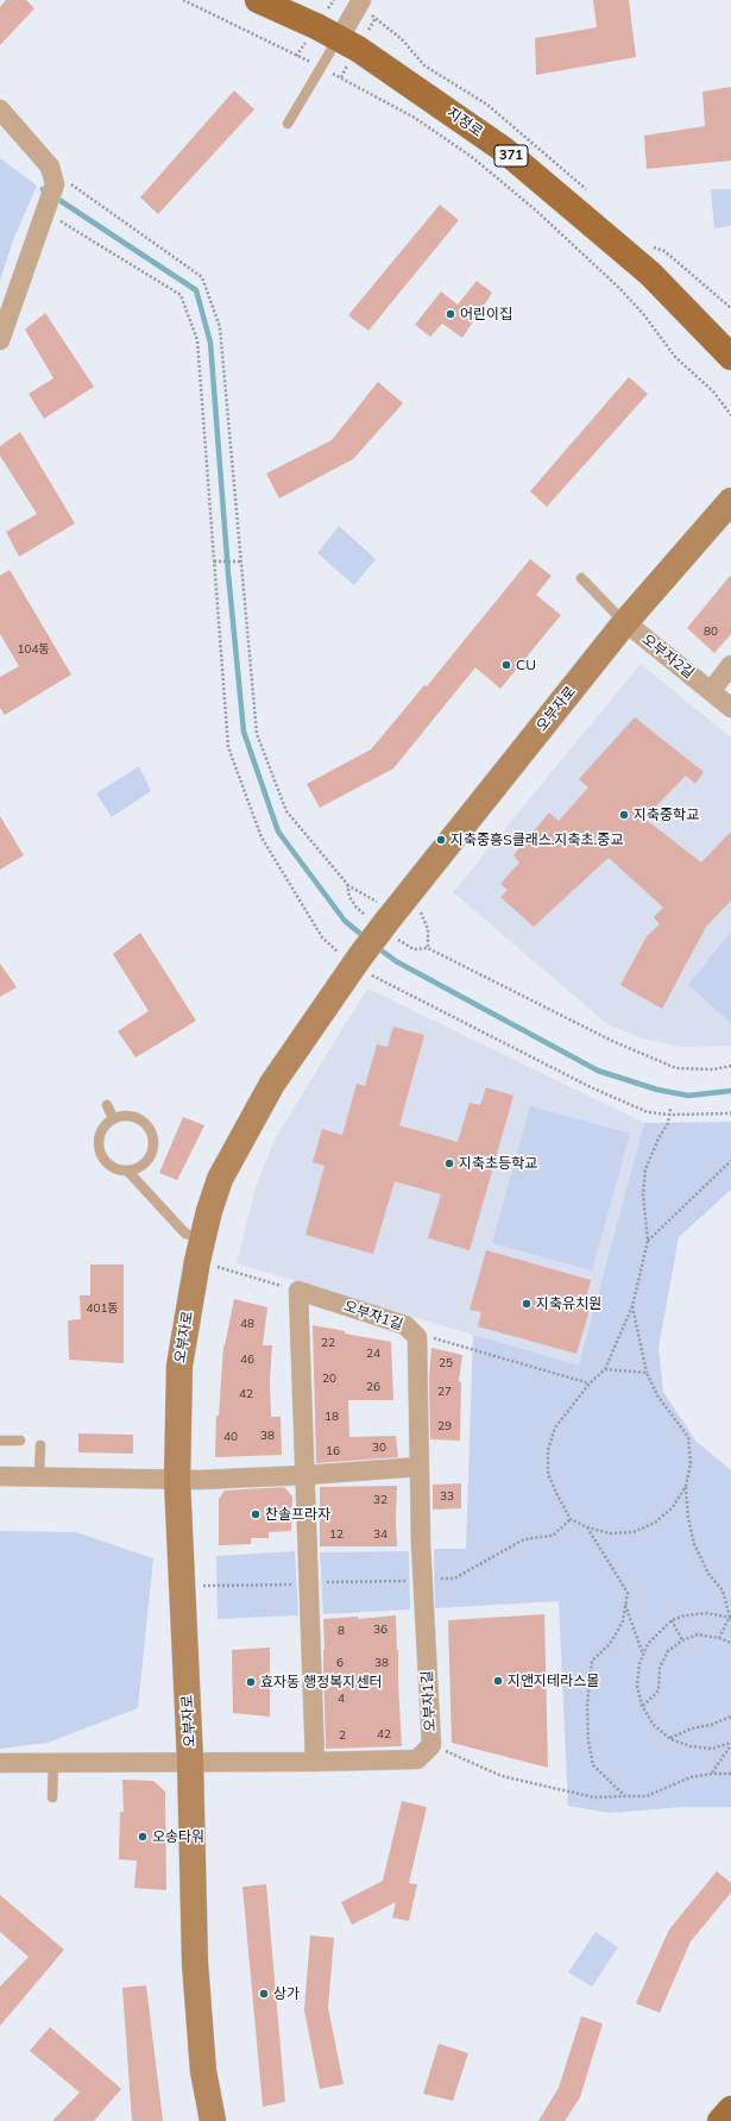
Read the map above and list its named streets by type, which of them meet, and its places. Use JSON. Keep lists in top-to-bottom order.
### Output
{
  "streets": {
    "main road": ["지정로", "371", "오부자로"],
    "street": ["오부자2길", "오부자1길"]
  },
  "crossings": [
    ["오부자2길", "오부자로"],
    ["오부자로", "오부자1길"]
  ],
  "places": [
    "어린이집",
    "CU",
    "지축중학교",
    "지축중흥S클래스.지축초.중교",
    "지축초등학교",
    "지축유치원",
    "찬솔프라자",
    "지앤지테라스몰",
    "효자동 행정복지센터",
    "오송타워",
    "상가"
  ],
  "house_numbers": [
    "80",
    "104동",
    "401동",
    "48",
    "22",
    "24",
    "46",
    "25",
    "20",
    "26",
    "27",
    "42",
    "18",
    "29",
    "38",
    "40",
    "30",
    "16",
    "33",
    "32",
    "12",
    "34",
    "36",
    "8",
    "6",
    "38",
    "4",
    "42",
    "2"
  ]
}
